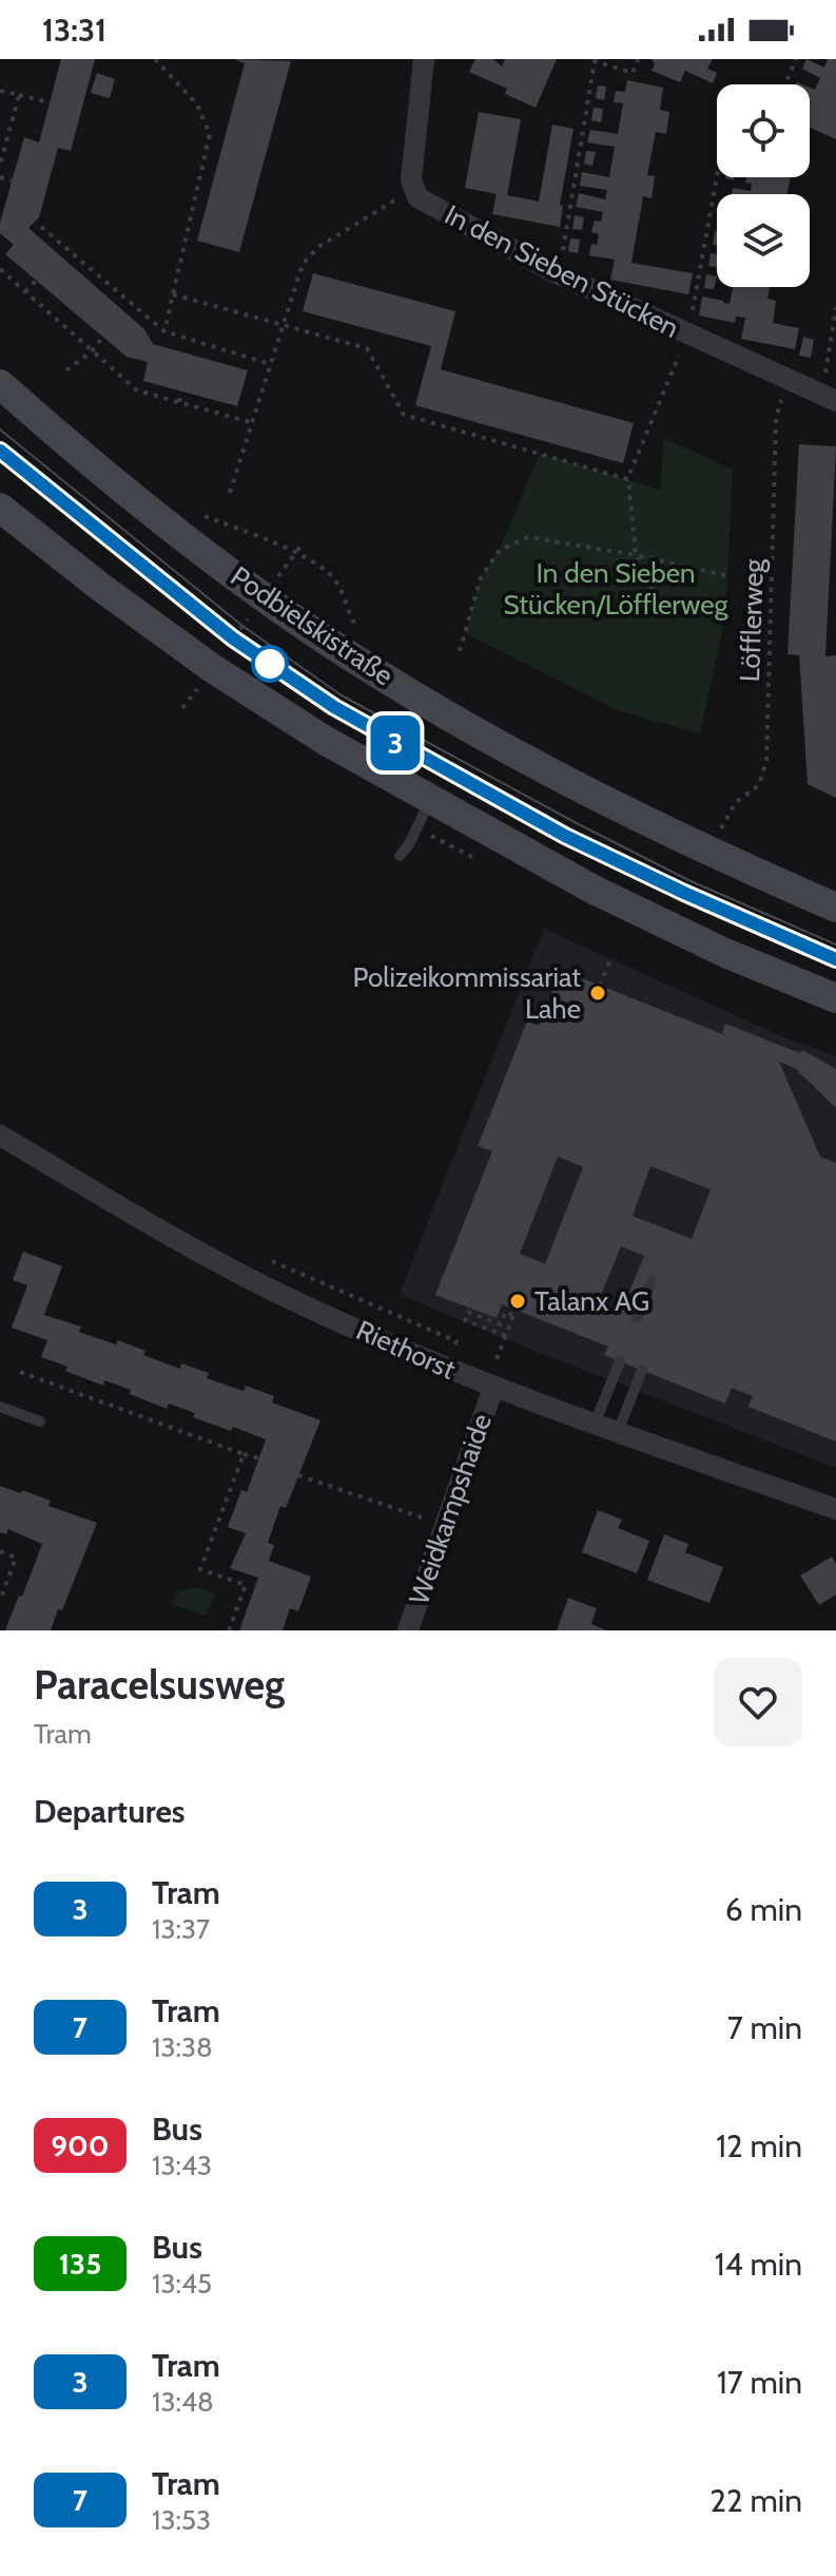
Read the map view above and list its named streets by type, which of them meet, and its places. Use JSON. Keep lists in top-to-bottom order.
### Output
{
  "streets": {
    "main road": ["Podbielskistraße"],
    "street": ["In den Sieben Stücken", "Riethorst", "Weidkampshaide"],
    "path": ["Löfflerweg"]
  },
  "crossings": [
    ["Riethorst", "Weidkampshaide"]
  ],
  "parks": ["In den Sieben Stücken/Löfflerweg"],
  "places": ["Polizeikommissariat Lahe", "Talanx AG"],
  "lines": ["tram line 3"],
  "page": {
    "status": "13:31",
    "on_map": "3",
    "heading": [
      ["Paracelsusweg", "Tram"],
      "Departures"
    ],
    "list": [
      {
        "mark": "3",
        "name": "Tram",
        "note": "13:37",
        "value": "6 min"
      },
      {
        "mark": "7",
        "name": "Tram",
        "note": "13:38",
        "value": "7 min"
      },
      {
        "mark": "900",
        "name": "Bus",
        "note": "13:43",
        "value": "12 min"
      },
      {
        "mark": "135",
        "name": "Bus",
        "note": "13:45",
        "value": "14 min"
      },
      {
        "mark": "3",
        "name": "Tram",
        "note": "13:48",
        "value": "17 min"
      },
      {
        "mark": "7",
        "name": "Tram",
        "note": "13:53",
        "value": "22 min"
      }
    ]
  }
}
